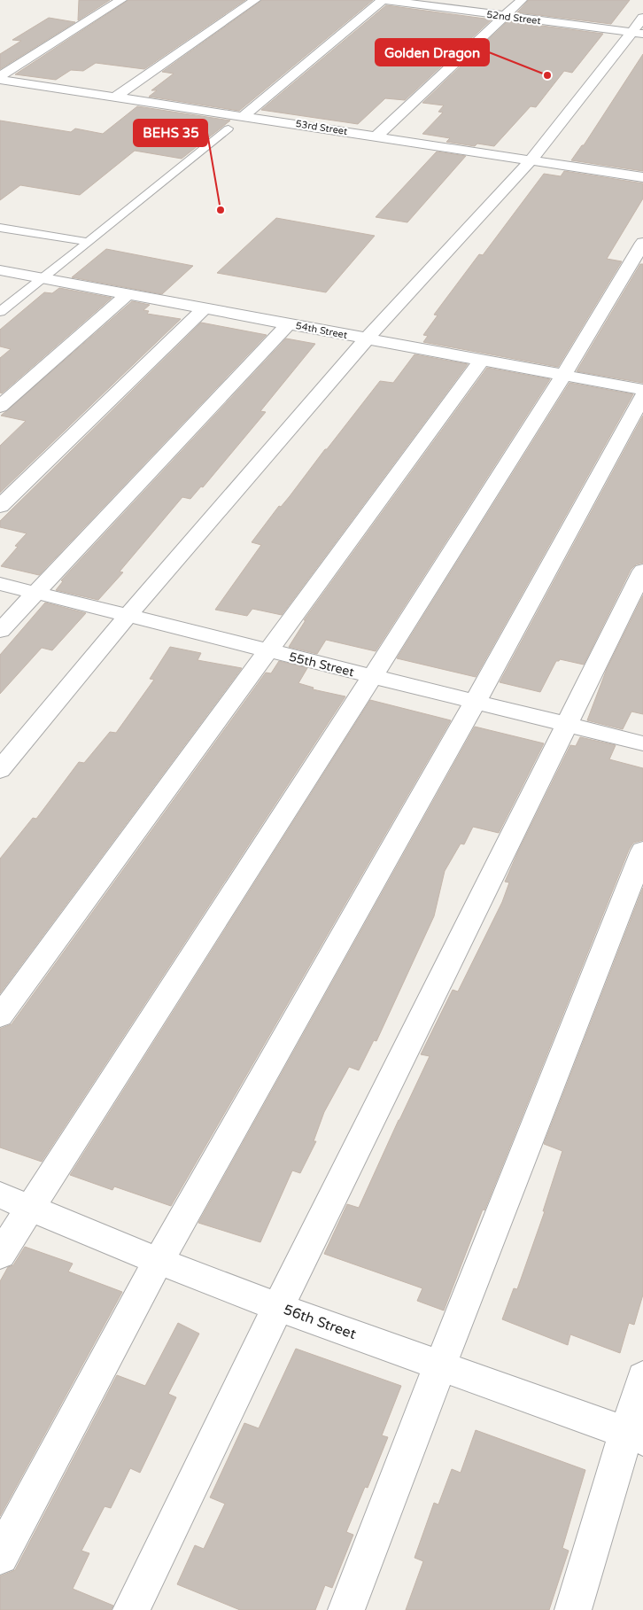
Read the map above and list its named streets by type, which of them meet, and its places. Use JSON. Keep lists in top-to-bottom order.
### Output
{
  "streets": {
    "street": [
      "52nd Street",
      "53rd Street",
      "54th Street",
      "55th Street",
      "56th Street"
    ]
  },
  "places": ["Golden Dragon", "BEHS 35"]
}
